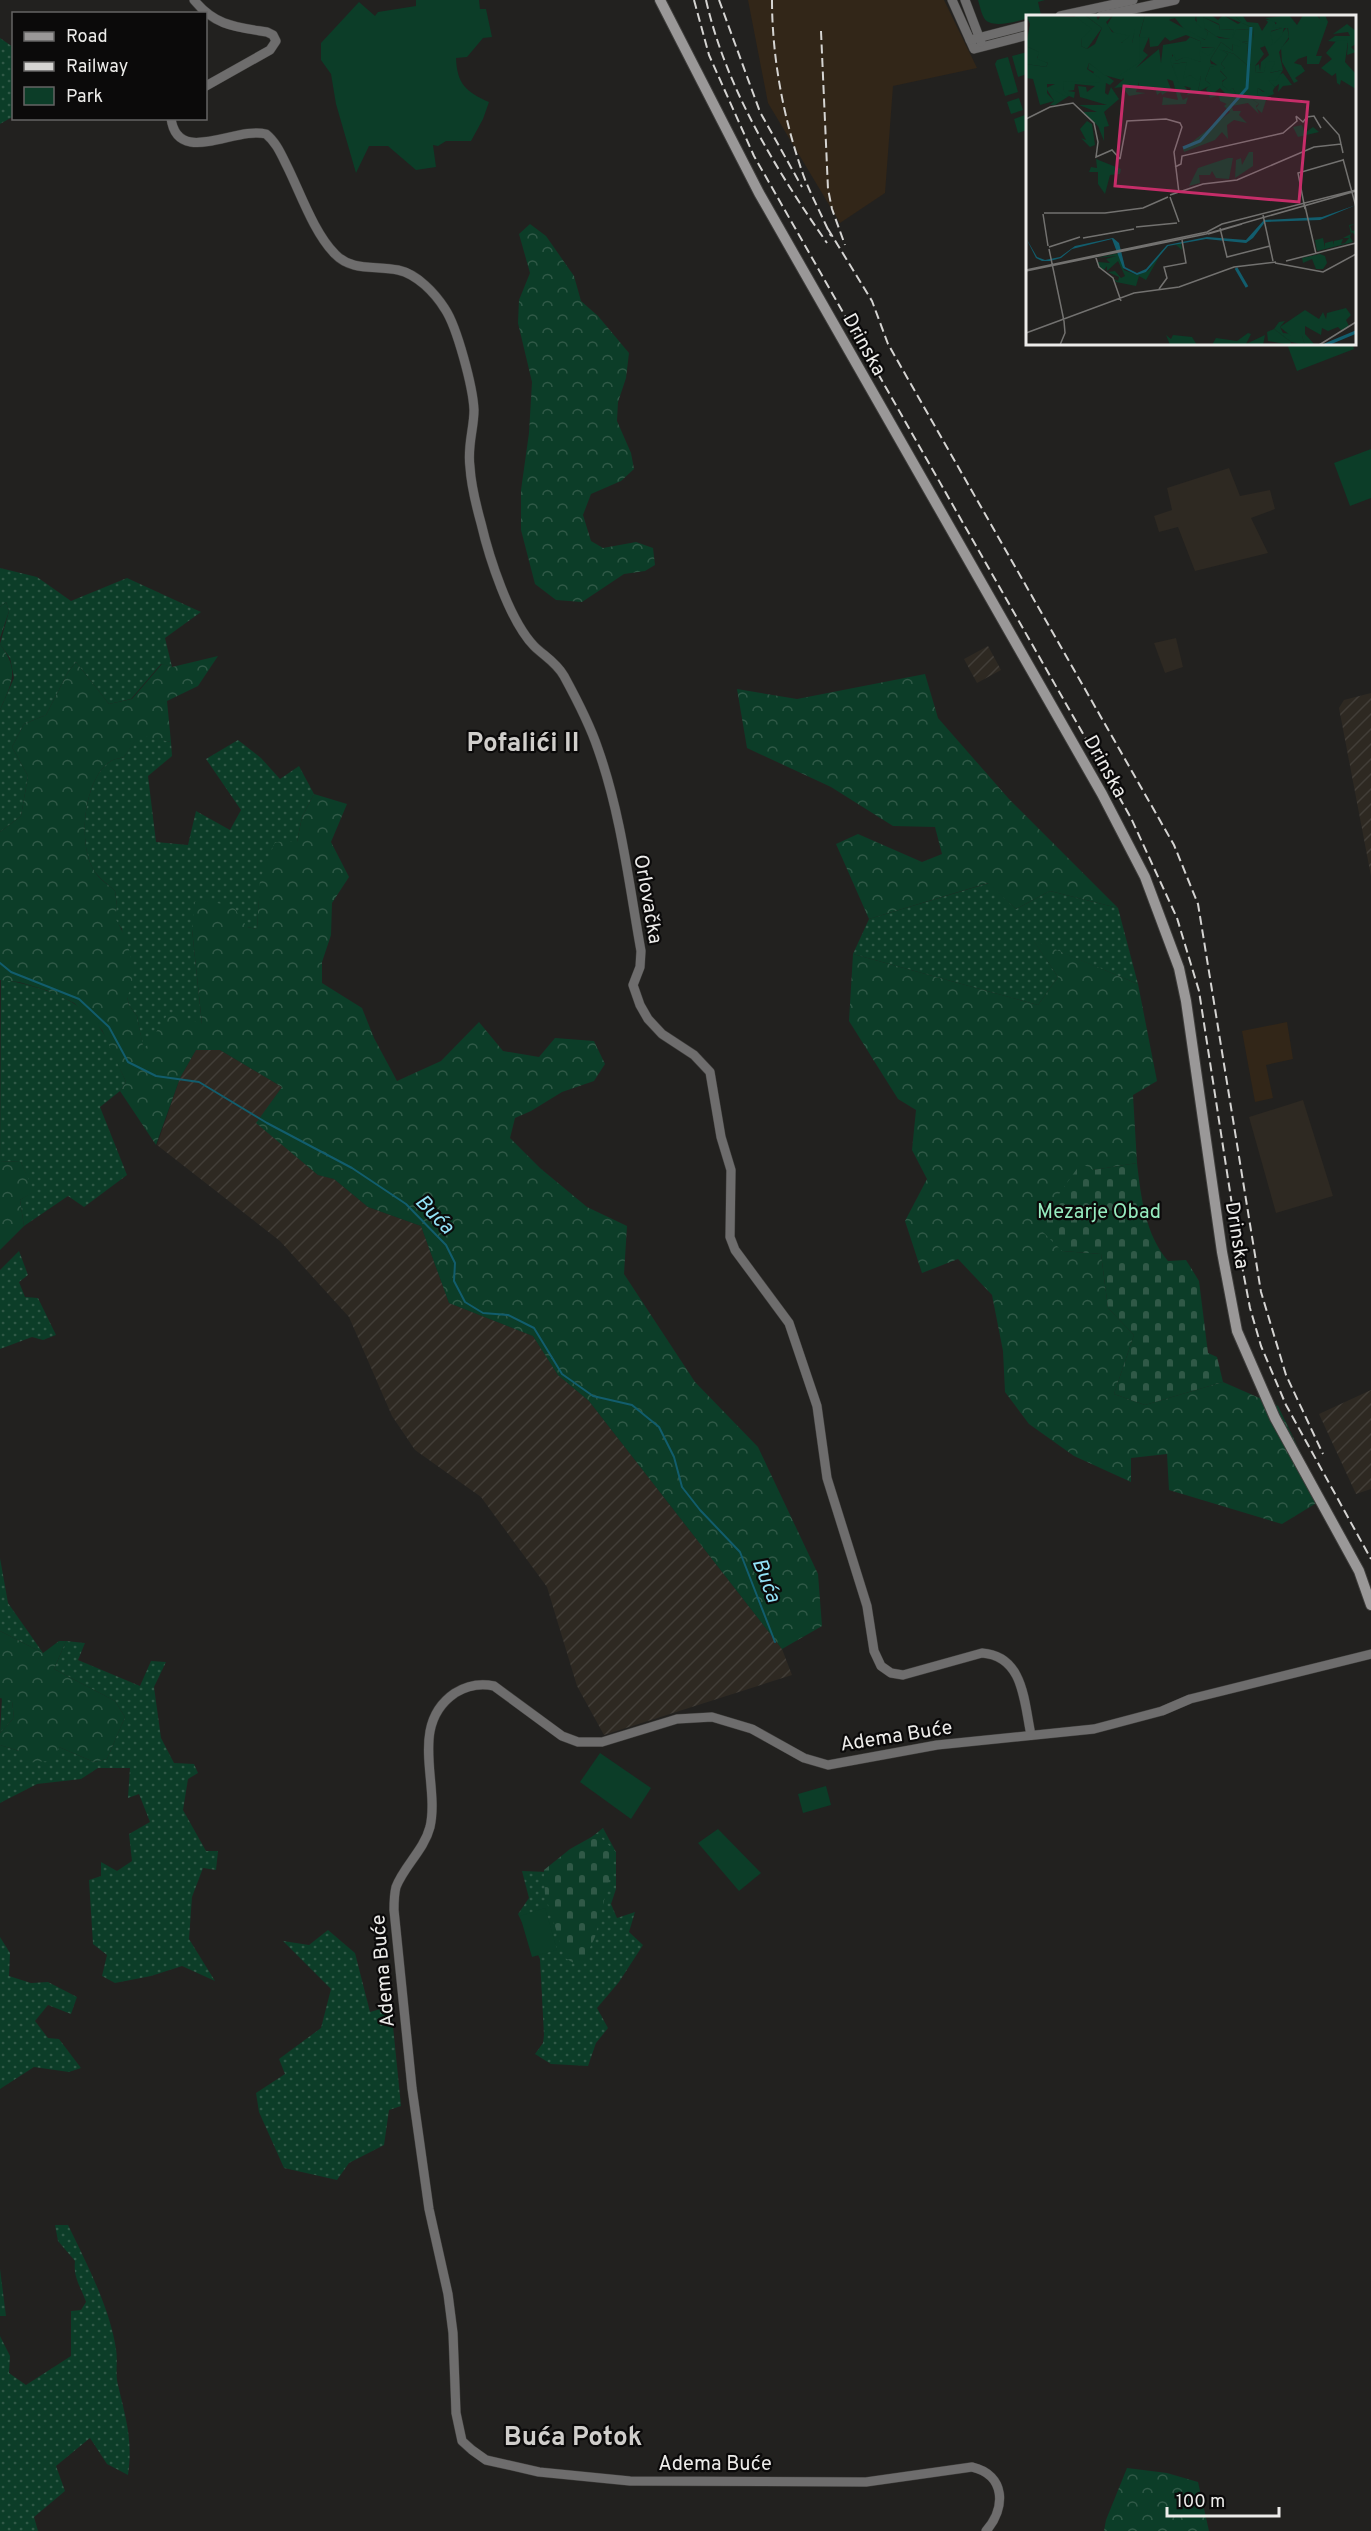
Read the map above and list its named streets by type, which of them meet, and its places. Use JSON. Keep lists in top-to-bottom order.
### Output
{
  "streets": {
    "main road": ["Drinska"],
    "street": ["Orlovačka", "Adema Buće"]
  },
  "crossings": [
    ["Orlovačka", "Adema Buće"]
  ],
  "districts": ["Pofalići II", "Buća Potok"],
  "water": ["Buća"],
  "parks": ["Mezarje Obad"],
  "legend": ["Road", "Railway", "Park"],
  "scale_bar": "100 m"
}
